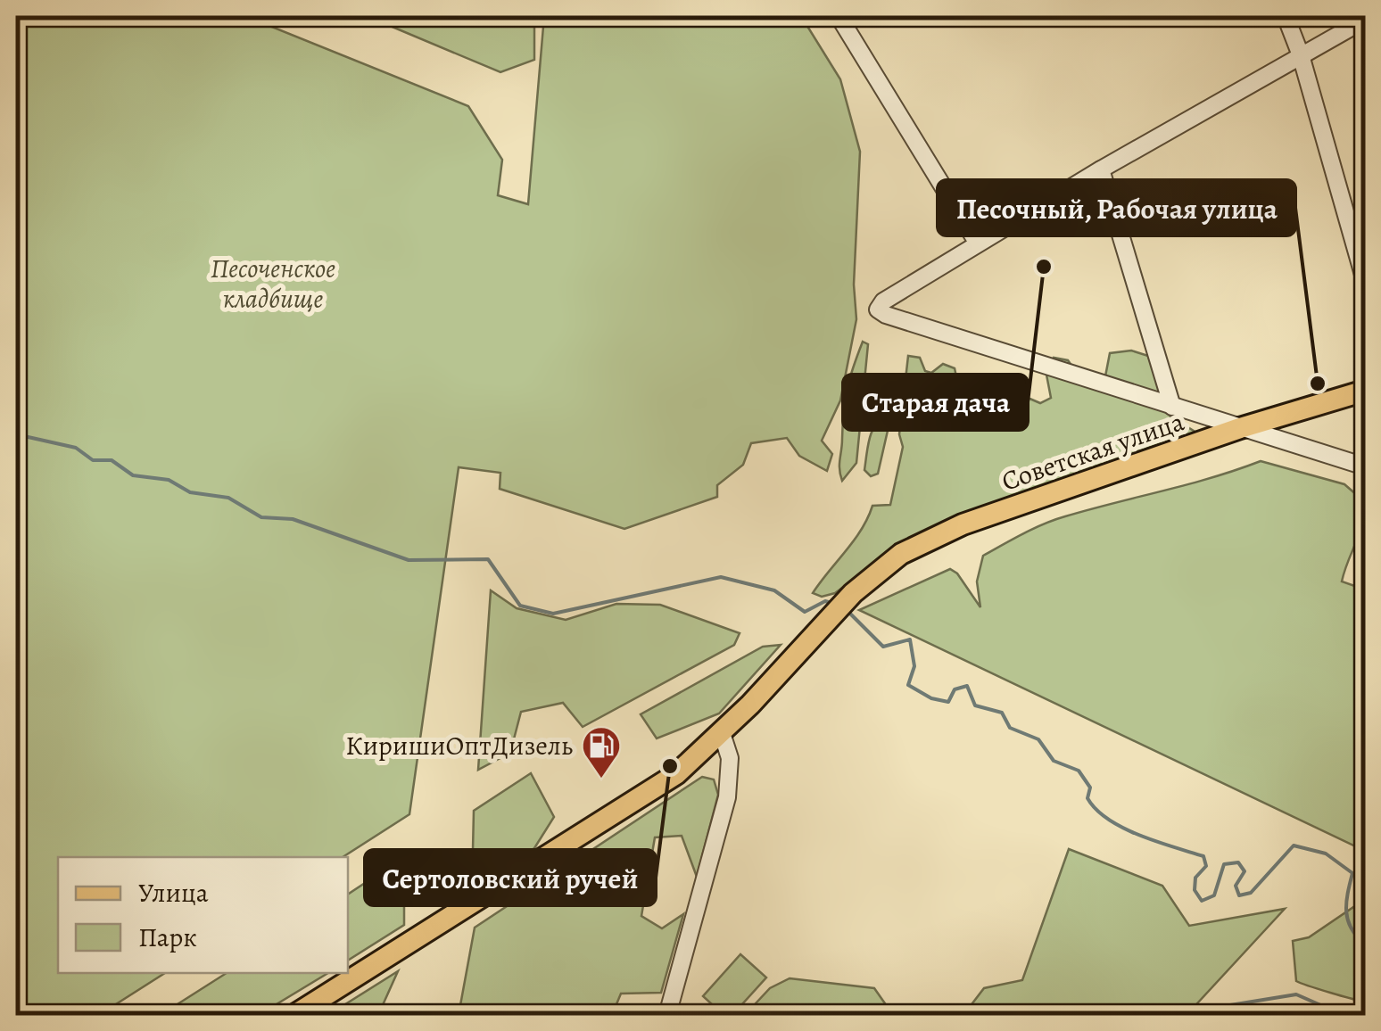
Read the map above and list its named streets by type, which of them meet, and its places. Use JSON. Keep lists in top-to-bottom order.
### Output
{
  "streets": {
    "main road": ["Советская улица"]
  },
  "parks": ["Песоченское кладбище"],
  "places": {
    "other": ["Старая дача", "Песочный, Рабочая улица", "Сертоловский ручей"],
    "fuel station": ["КиришиОптДизель"]
  },
  "legend": ["Улица", "Парк"]
}
